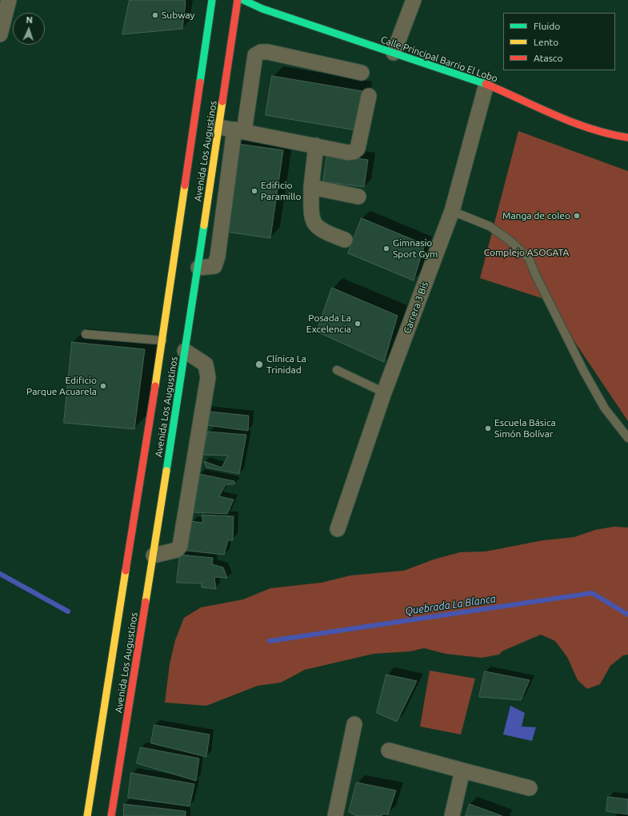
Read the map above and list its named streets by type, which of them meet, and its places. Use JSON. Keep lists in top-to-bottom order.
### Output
{
  "streets": {
    "main road": ["Calle Principal Barrio El Lobo", "Avenida Los Augustinos"],
    "street": ["Carrera 3 Bis"]
  },
  "crossings": [
    ["Calle Principal Barrio El Lobo", "Carrera 3 Bis"]
  ],
  "water": ["Quebrada La Blanca"],
  "parks": ["Complejo ASOGATA"],
  "places": [
    "Subway",
    "Edificio Paramillo",
    "Manga de coleo",
    "Gimnasio Sport Gym",
    "Posada La Excelencia",
    "Clínica La Trinidad",
    "Edificio Parque Acuarela",
    "Escuela Básica Simón Bolívar"
  ],
  "legend": ["Fluido", "Lento", "Atasco"],
  "north": "top"
}
